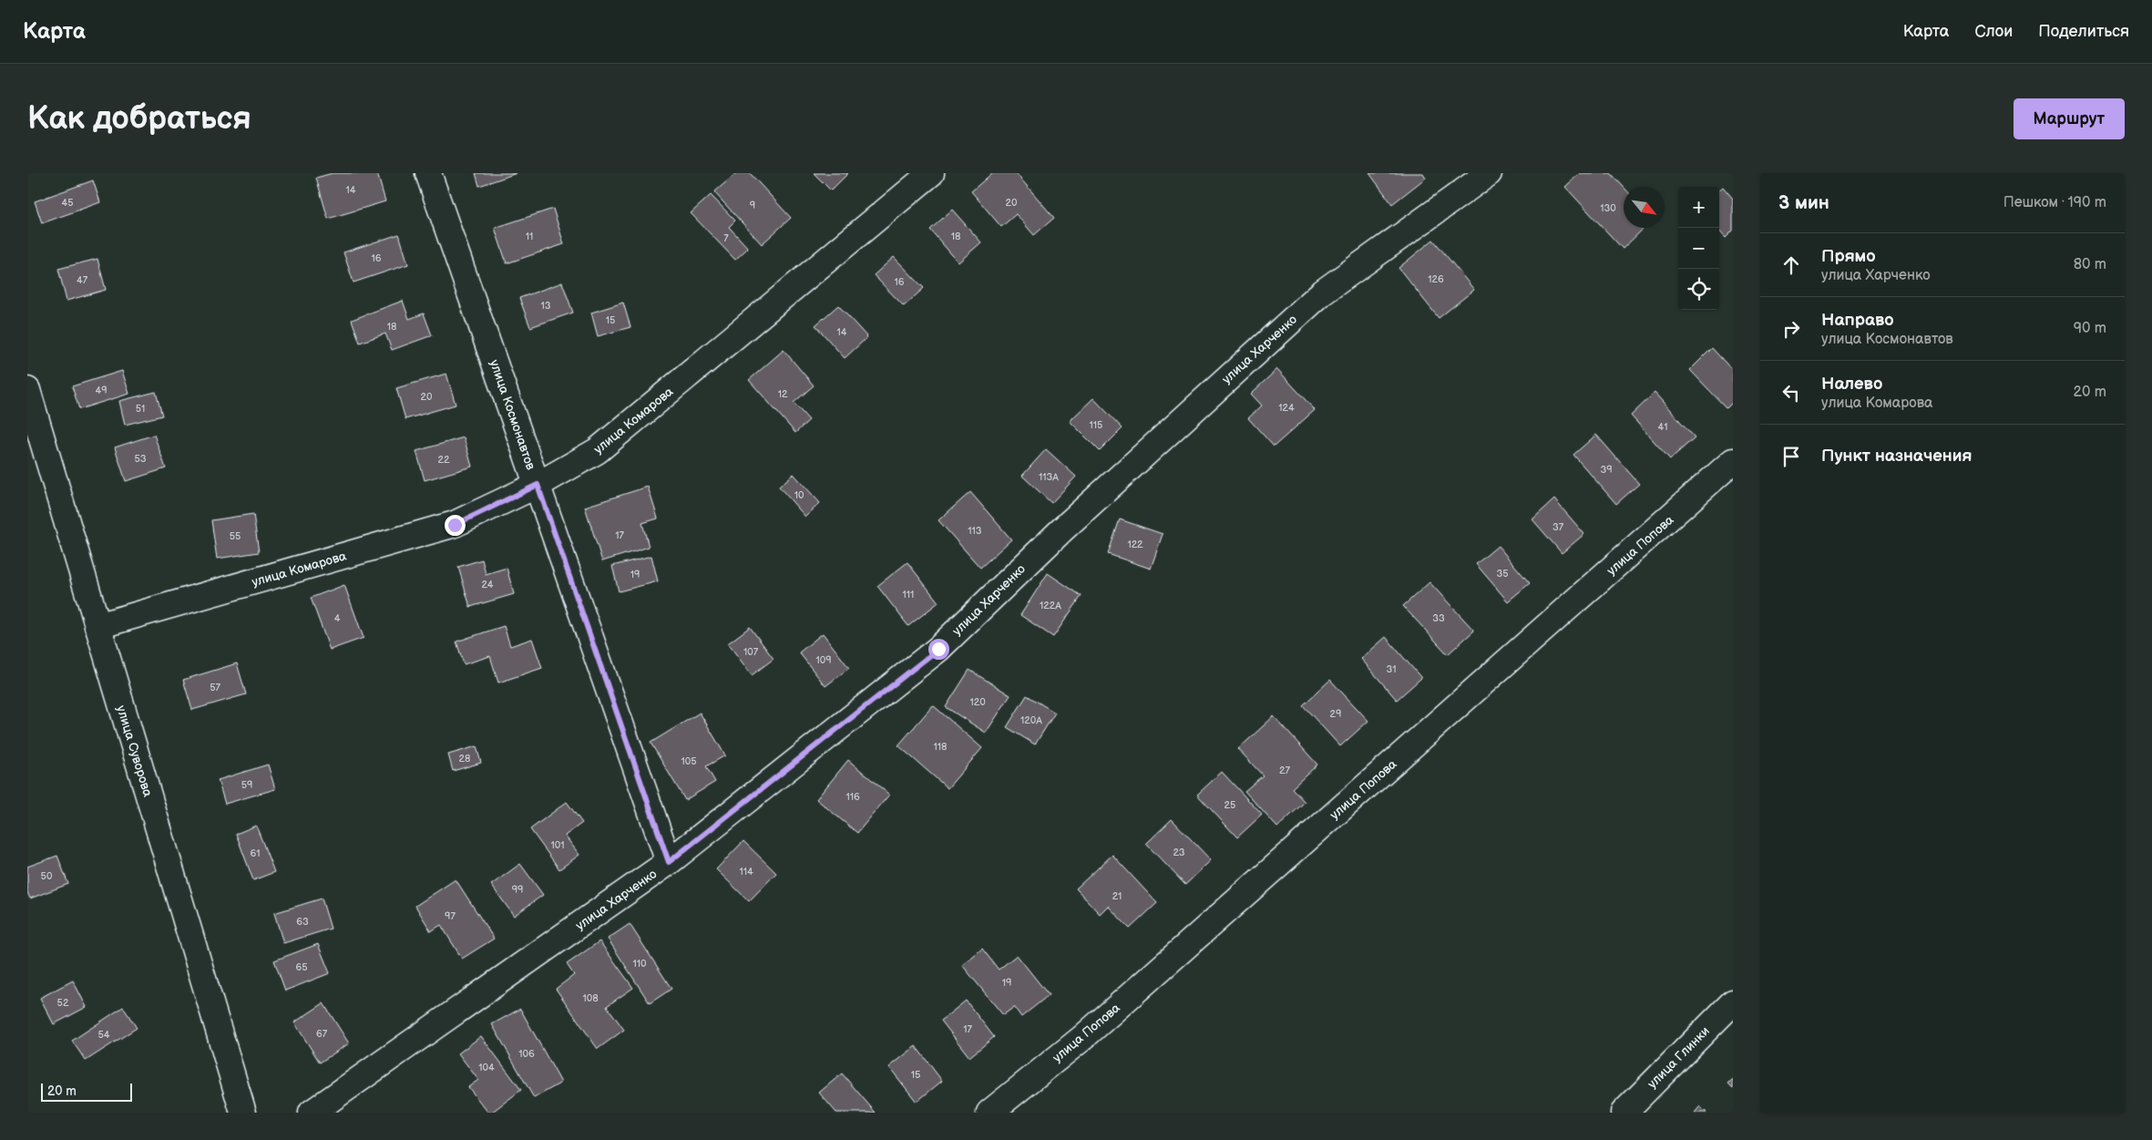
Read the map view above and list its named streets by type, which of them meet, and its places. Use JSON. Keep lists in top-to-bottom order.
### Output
{
  "streets": {
    "street": [
      "улица Харченко",
      "улица Космонавтов",
      "улица Комарова",
      "улица Попова",
      "улица Суворова",
      "улица Глинки"
    ]
  },
  "crossings": [
    ["улица Харченко", "улица Космонавтов"],
    ["улица Космонавтов", "улица Комарова"],
    ["улица Комарова", "улица Суворова"]
  ],
  "house_numbers": [
    "14",
    "45",
    "20",
    "9",
    "130",
    "11",
    "18",
    "7",
    "16",
    "126",
    "47",
    "16",
    "13",
    "15",
    "18",
    "14",
    "49",
    "12",
    "20",
    "124",
    "51",
    "115",
    "41",
    "53",
    "22",
    "39",
    "113А",
    "10",
    "37",
    "113",
    "17",
    "55",
    "122",
    "35",
    "19",
    "24",
    "111",
    "122А",
    "4",
    "33",
    "107",
    "109",
    "31",
    "57",
    "120",
    "29",
    "120А",
    "118",
    "28",
    "105",
    "27",
    "59",
    "116",
    "25",
    "101",
    "23",
    "61",
    "114",
    "50",
    "99",
    "21",
    "97",
    "63",
    "110",
    "65",
    "19",
    "108",
    "52",
    "17",
    "67",
    "54",
    "106",
    "104",
    "15"
  ],
  "scale_bar": "20 m",
  "north": "bottom right",
  "page": {
    "header": "Карта",
    "nav": ["Карта", "Слои", "Поделиться"],
    "buttons": "Маршрут",
    "title": "Как добраться",
    "heading": ["3 мин", "Пешком · 190 m"],
    "map_buttons": ["+", "−"],
    "list": [
      ["Прямо", "улица Харченко", "80 m"],
      ["Направо", "улица Космонавтов", "90 m"],
      ["Налево", "улица Комарова", "20 m"],
      "Пункт назначения"
    ],
    "scale": "20 m"
  }
}
